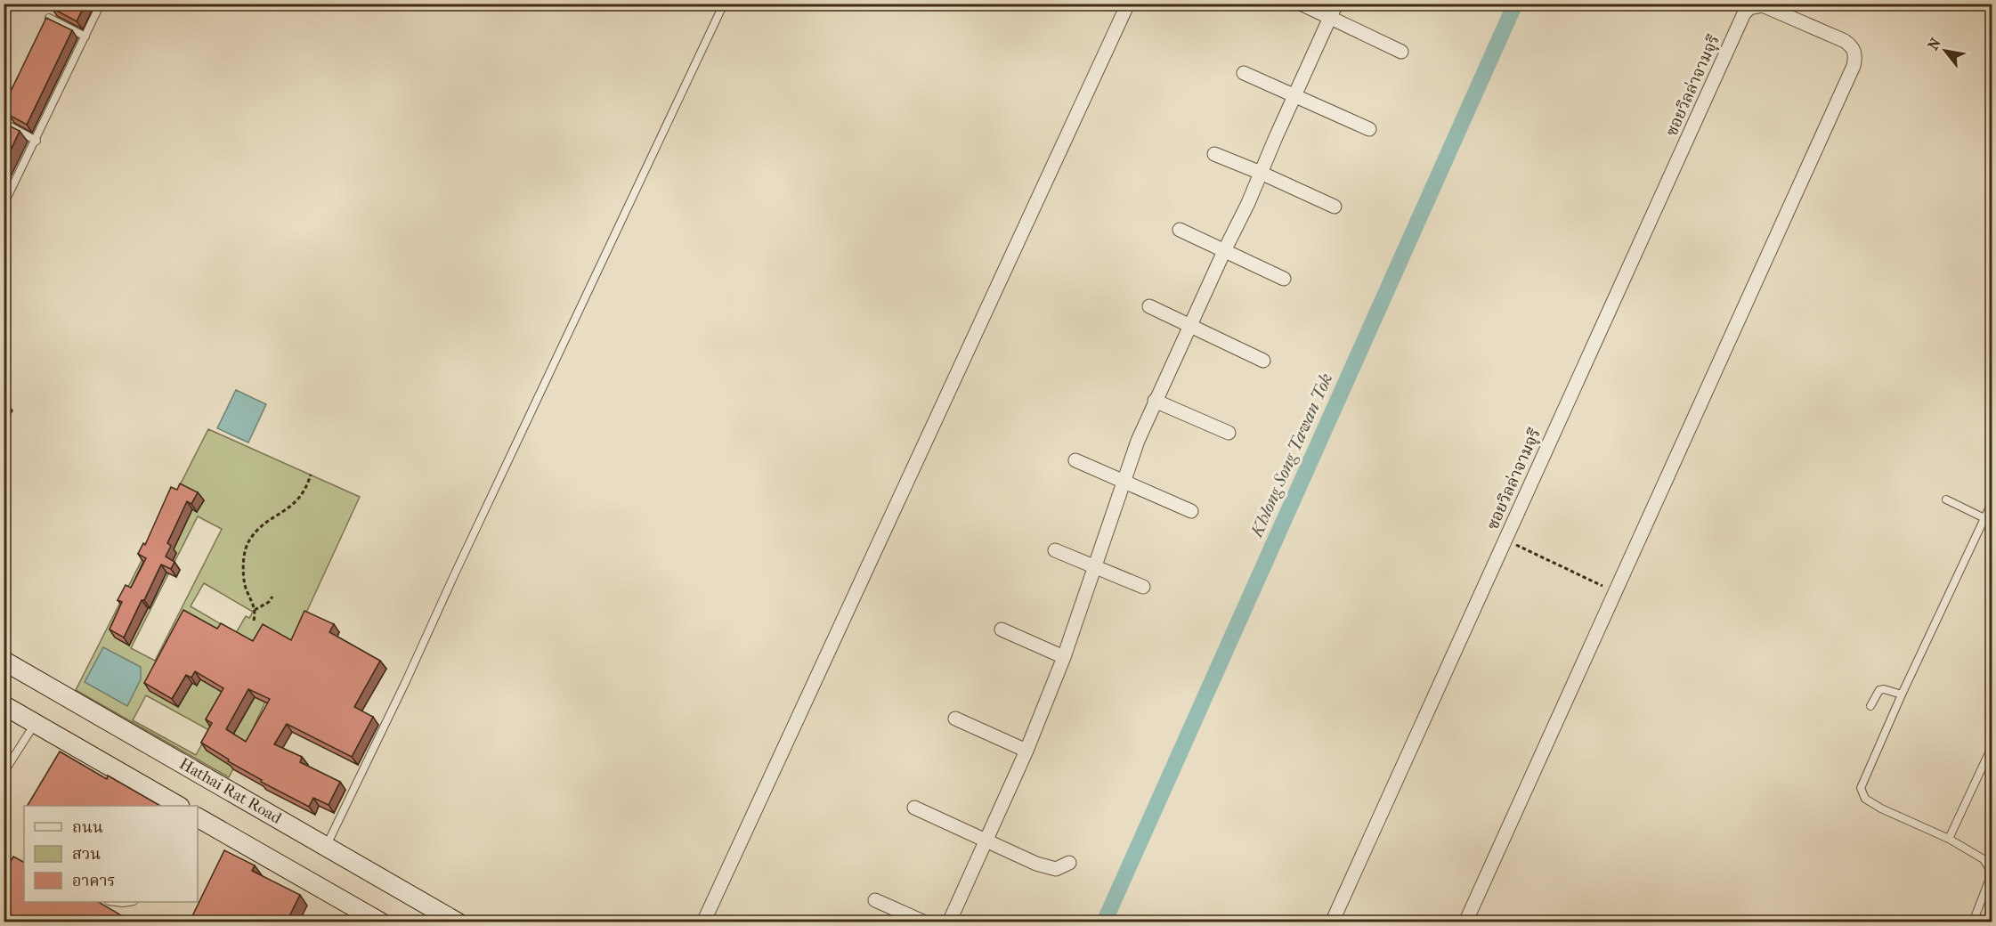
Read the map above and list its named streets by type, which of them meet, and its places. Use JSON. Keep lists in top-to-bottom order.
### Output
{
  "streets": {
    "main road": ["Hathai Rat Road"],
    "street": ["ซอยวิลล่าจามจุรี"]
  },
  "water": ["Khlong Song Tawan Tok"],
  "legend": ["ถนน", "สวน", "อาคาร"],
  "north": "top left"
}
